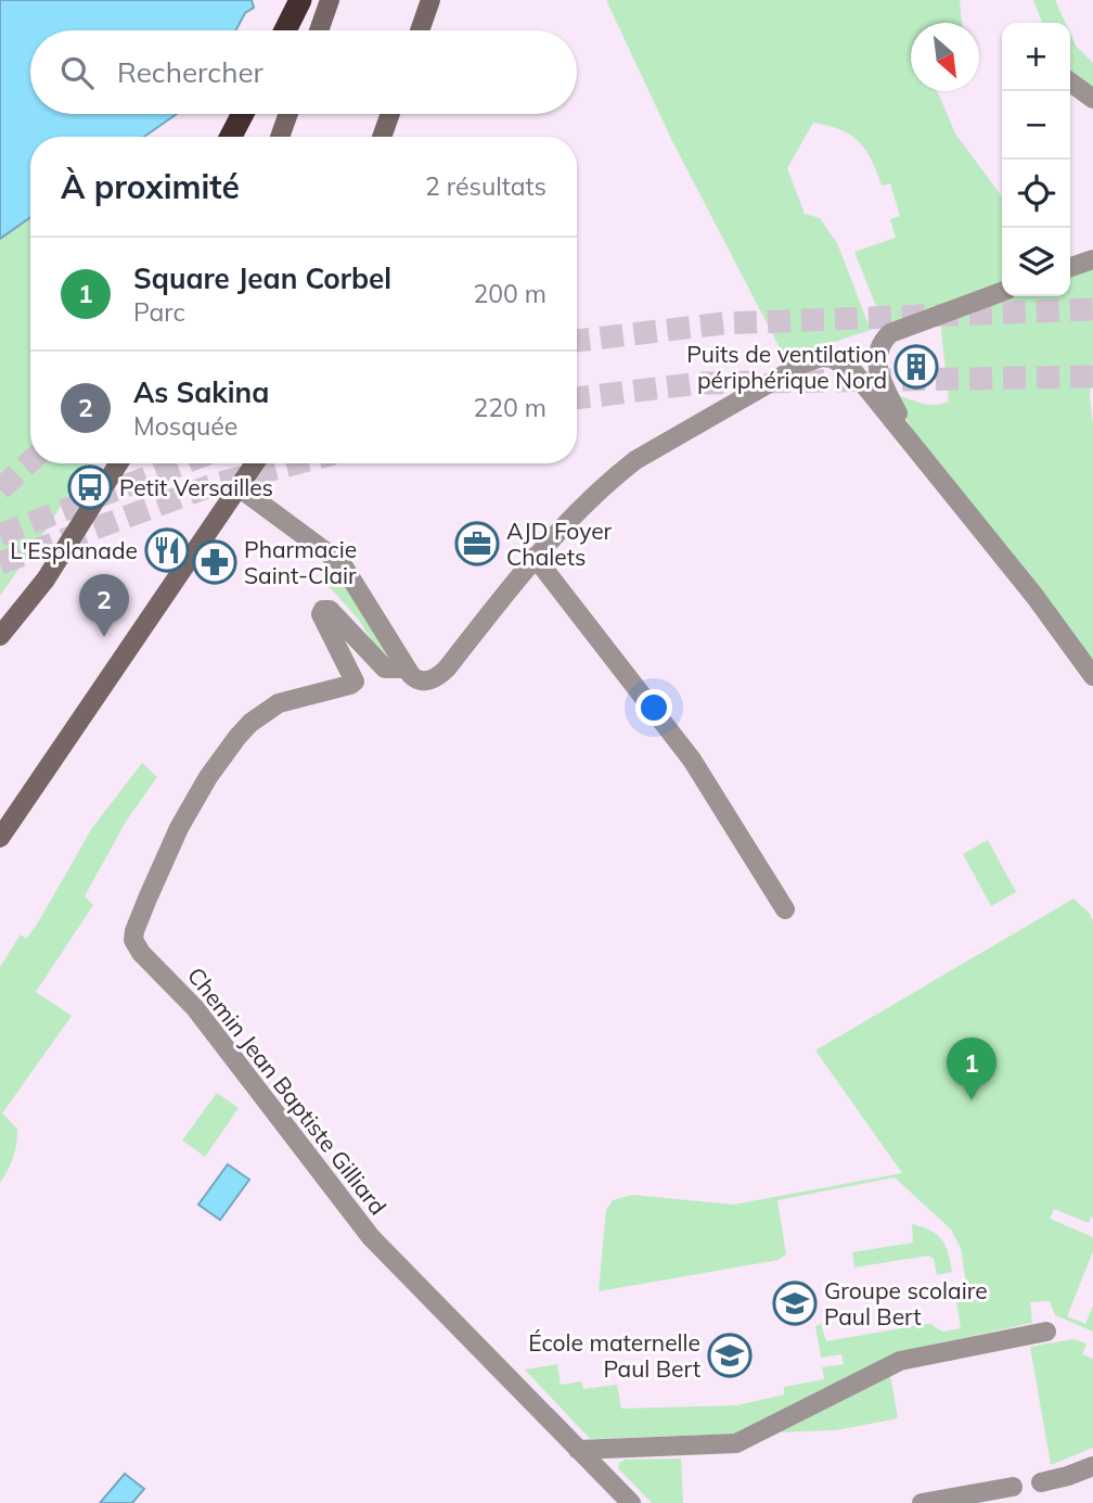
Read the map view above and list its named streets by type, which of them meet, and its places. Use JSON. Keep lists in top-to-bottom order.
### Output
{
  "streets": {
    "street": ["Chemin Jean Baptiste Gilliard"]
  },
  "places": {
    "building": ["Puits de ventilation périphérique Nord"],
    "bus stop": ["Petit Versailles"],
    "office": ["AJD Foyer Chalets"],
    "restaurant": ["L'Esplanade"],
    "pharmacy": ["Pharmacie Saint-Clair"],
    "school or university": ["Groupe scolaire Paul Bert", "École maternelle Paul Bert"]
  },
  "north": "bottom right",
  "page": {
    "map_buttons": ["+", "−"],
    "search": "Rechercher",
    "heading": ["À proximité", "2 résultats"],
    "list": [
      {
        "mark": "1",
        "name": "Square Jean Corbel",
        "note": "Parc",
        "value": "200 m"
      },
      {
        "mark": "2",
        "name": "As Sakina",
        "note": "Mosquée",
        "value": "220 m"
      }
    ],
    "pins": ["2", "1"]
  }
}
